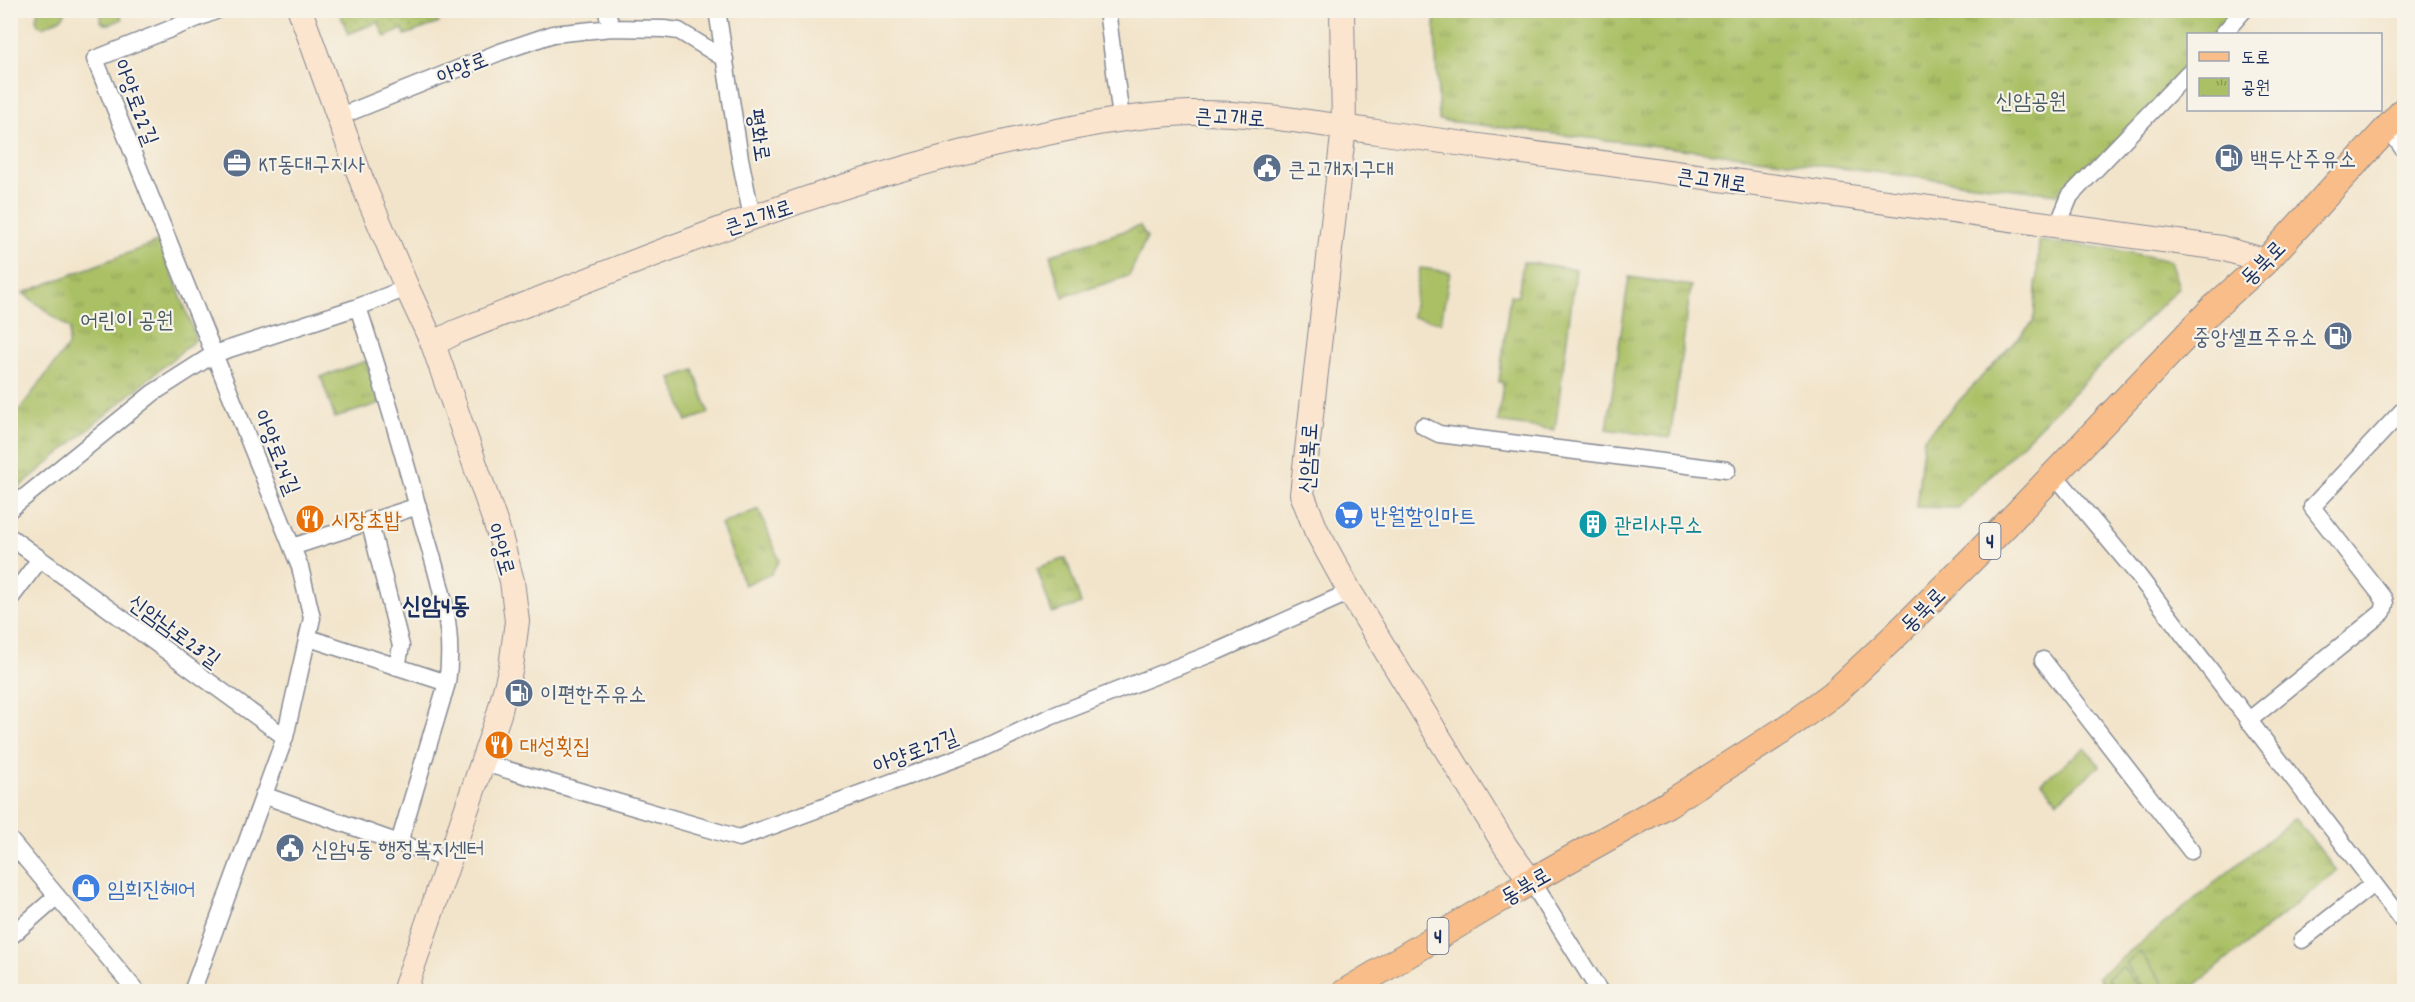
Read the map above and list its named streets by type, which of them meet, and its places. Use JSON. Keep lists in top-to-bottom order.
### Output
{
  "streets": {
    "main road": [
      "아양로",
      "큰고개로",
      "동북로",
      "신암북로",
      "4"
    ],
    "street": [
      "아양로22길",
      "평화로",
      "아양로24길",
      "신암남로23길",
      "아양로27길"
    ]
  },
  "crossings": [
    ["아양로", "큰고개로"],
    ["아양로", "아양로27길"],
    ["아양로22길", "아양로24길"],
    ["큰고개로", "평화로"],
    ["큰고개로", "동북로"],
    ["큰고개로", "신암북로"],
    ["동북로", "신암북로"],
    ["신암북로", "아양로27길"]
  ],
  "districts": ["신암4동"],
  "parks": ["신암공원", "어린이 공원"],
  "places": {
    "fuel station": ["백두산주유소", "중앙셀프주유소", "이편한주유소"],
    "office": ["KT동대구지사"],
    "public building": ["큰고개지구대", "신암4동 행정복지센터"],
    "supermarket": ["반월할인마트"],
    "restaurant": ["시장초밥", "대성횟집"],
    "building": ["관리사무소"],
    "shop": ["임희진헤어"]
  },
  "legend": ["도로", "공원"]
}
